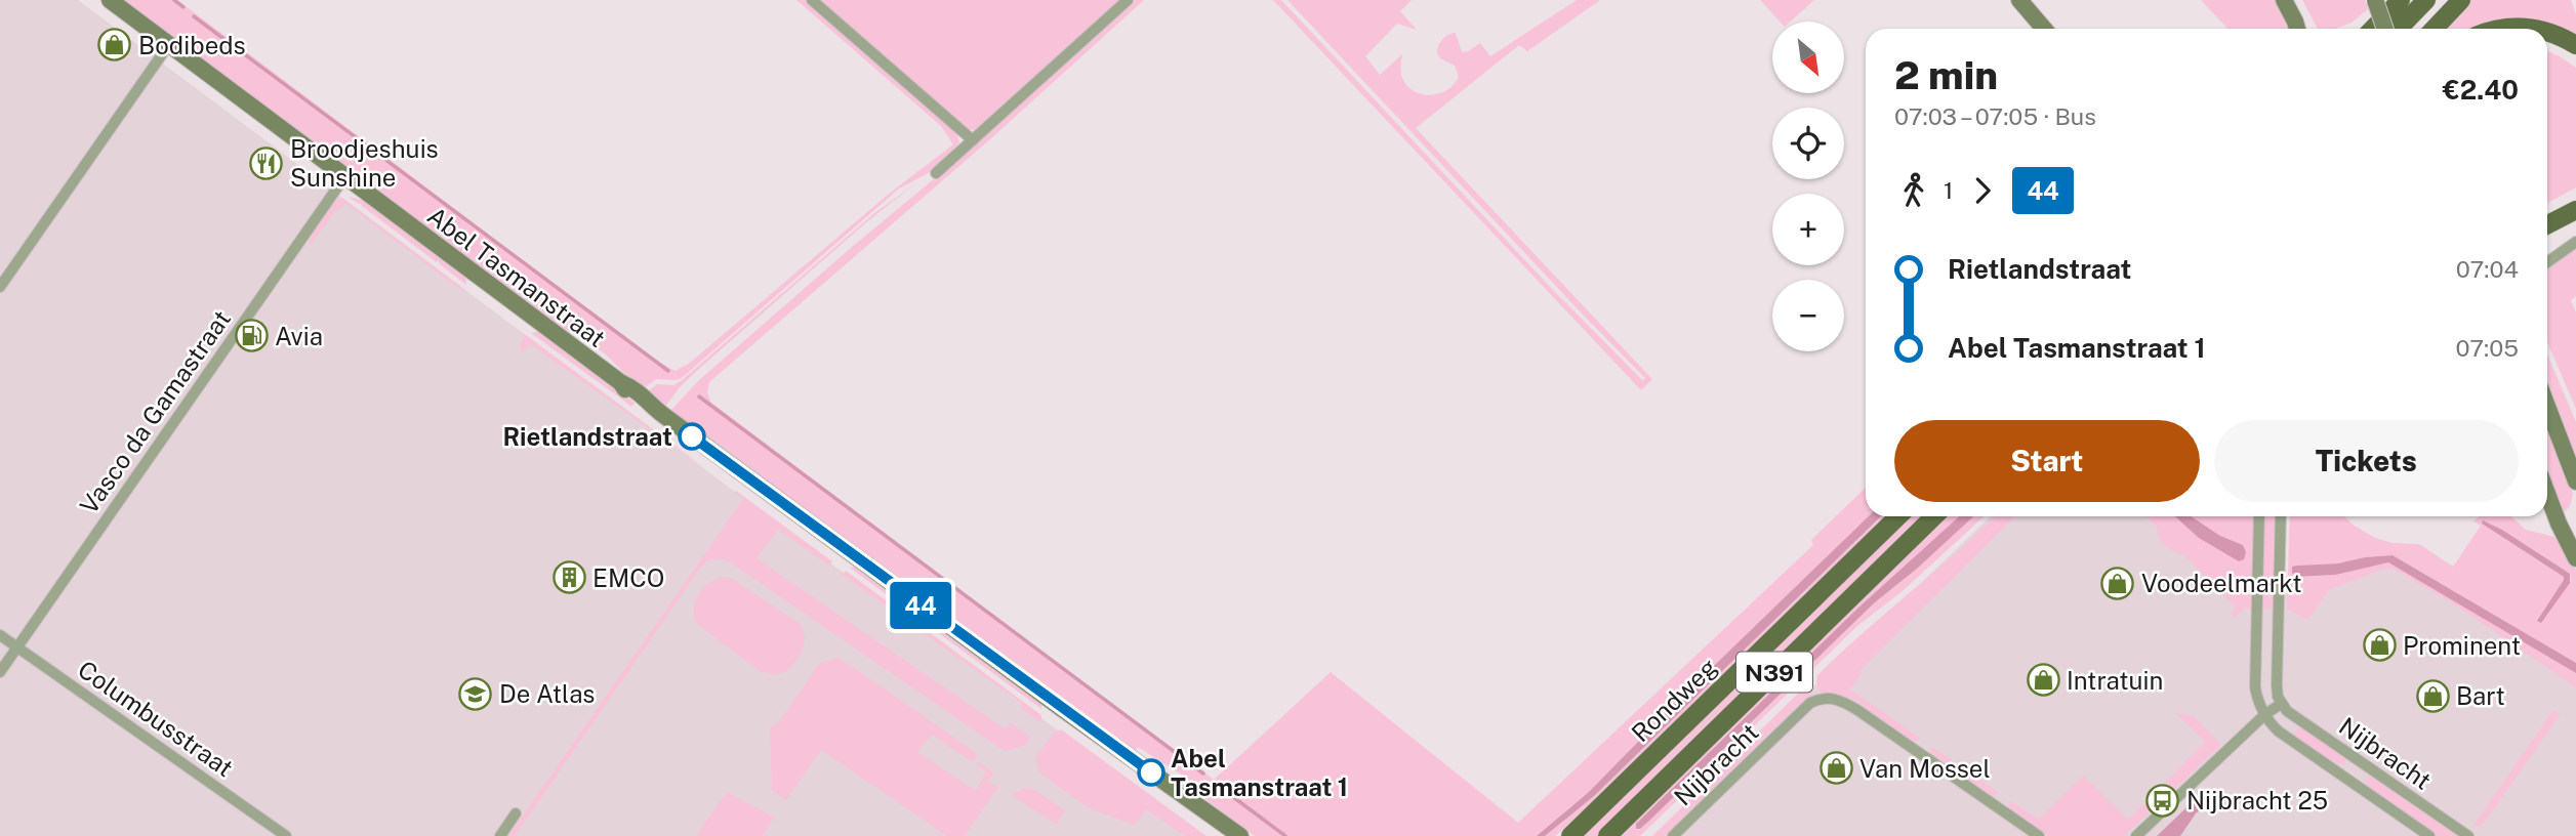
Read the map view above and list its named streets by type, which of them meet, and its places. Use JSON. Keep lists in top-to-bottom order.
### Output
{
  "streets": {
    "main road": ["N391", "Rondweg"],
    "street": [
      "Abel Tasmanstraat",
      "Vasco da Gamastraat",
      "Columbusstraat",
      "Nijbracht"
    ]
  },
  "crossings": [
    ["Abel Tasmanstraat", "Vasco da Gamastraat"],
    ["Vasco da Gamastraat", "Columbusstraat"]
  ],
  "places": {
    "shop": [
      "Bodibeds",
      "Voodeelmarkt",
      "Prominent",
      "Intratuin",
      "Bart",
      "Van Mossel"
    ],
    "restaurant": ["Broodjeshuis Sunshine"],
    "fuel station": ["Avia"],
    "other": ["Rietlandstraat", "Abel Tasmanstraat 1"],
    "building": ["EMCO"],
    "school or university": ["De Atlas"],
    "bus stop": ["Nijbracht 25"]
  },
  "lines": ["bus line 44"],
  "north": "bottom right",
  "page": {
    "on_map": "44",
    "map_buttons": ["+", "−"],
    "heading": ["2 min", "07:03 – 07:05 · Bus", "€2.40"],
    "legs": ["1", "44"],
    "list": [
      {
        "name": "Rietlandstraat",
        "value": "07:04"
      },
      {
        "name": "Abel Tasmanstraat 1",
        "value": "07:05"
      }
    ],
    "buttons": ["Start", "Tickets"]
  }
}
